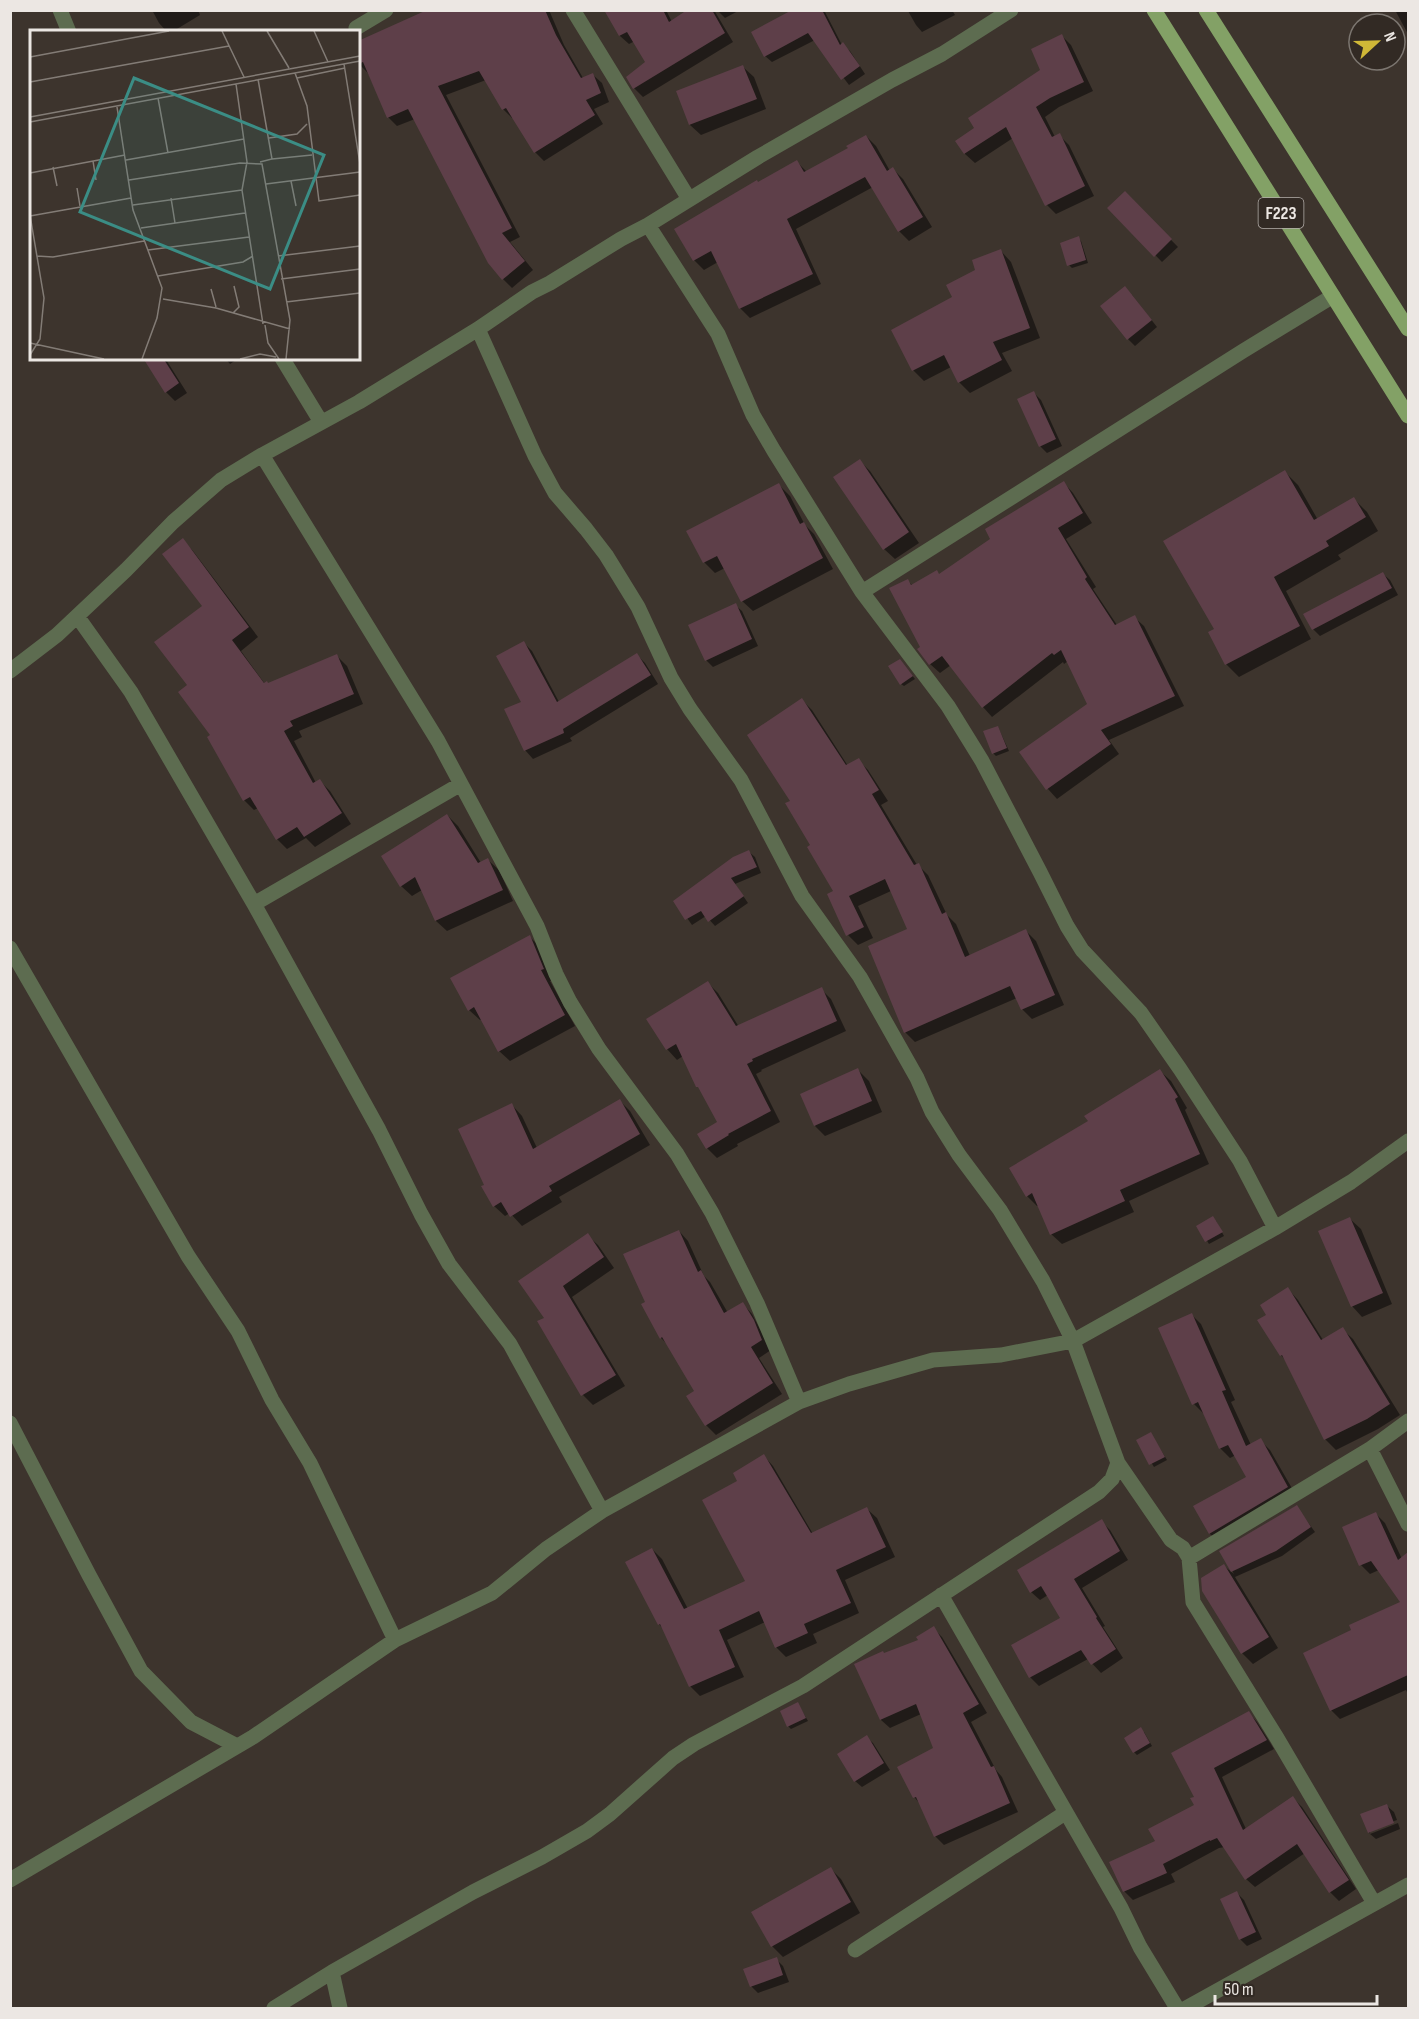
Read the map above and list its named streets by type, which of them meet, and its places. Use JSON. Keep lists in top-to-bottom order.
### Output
{
  "streets": {
    "main road": ["F223"]
  },
  "scale_bar": "50 m",
  "north": "right"
}
